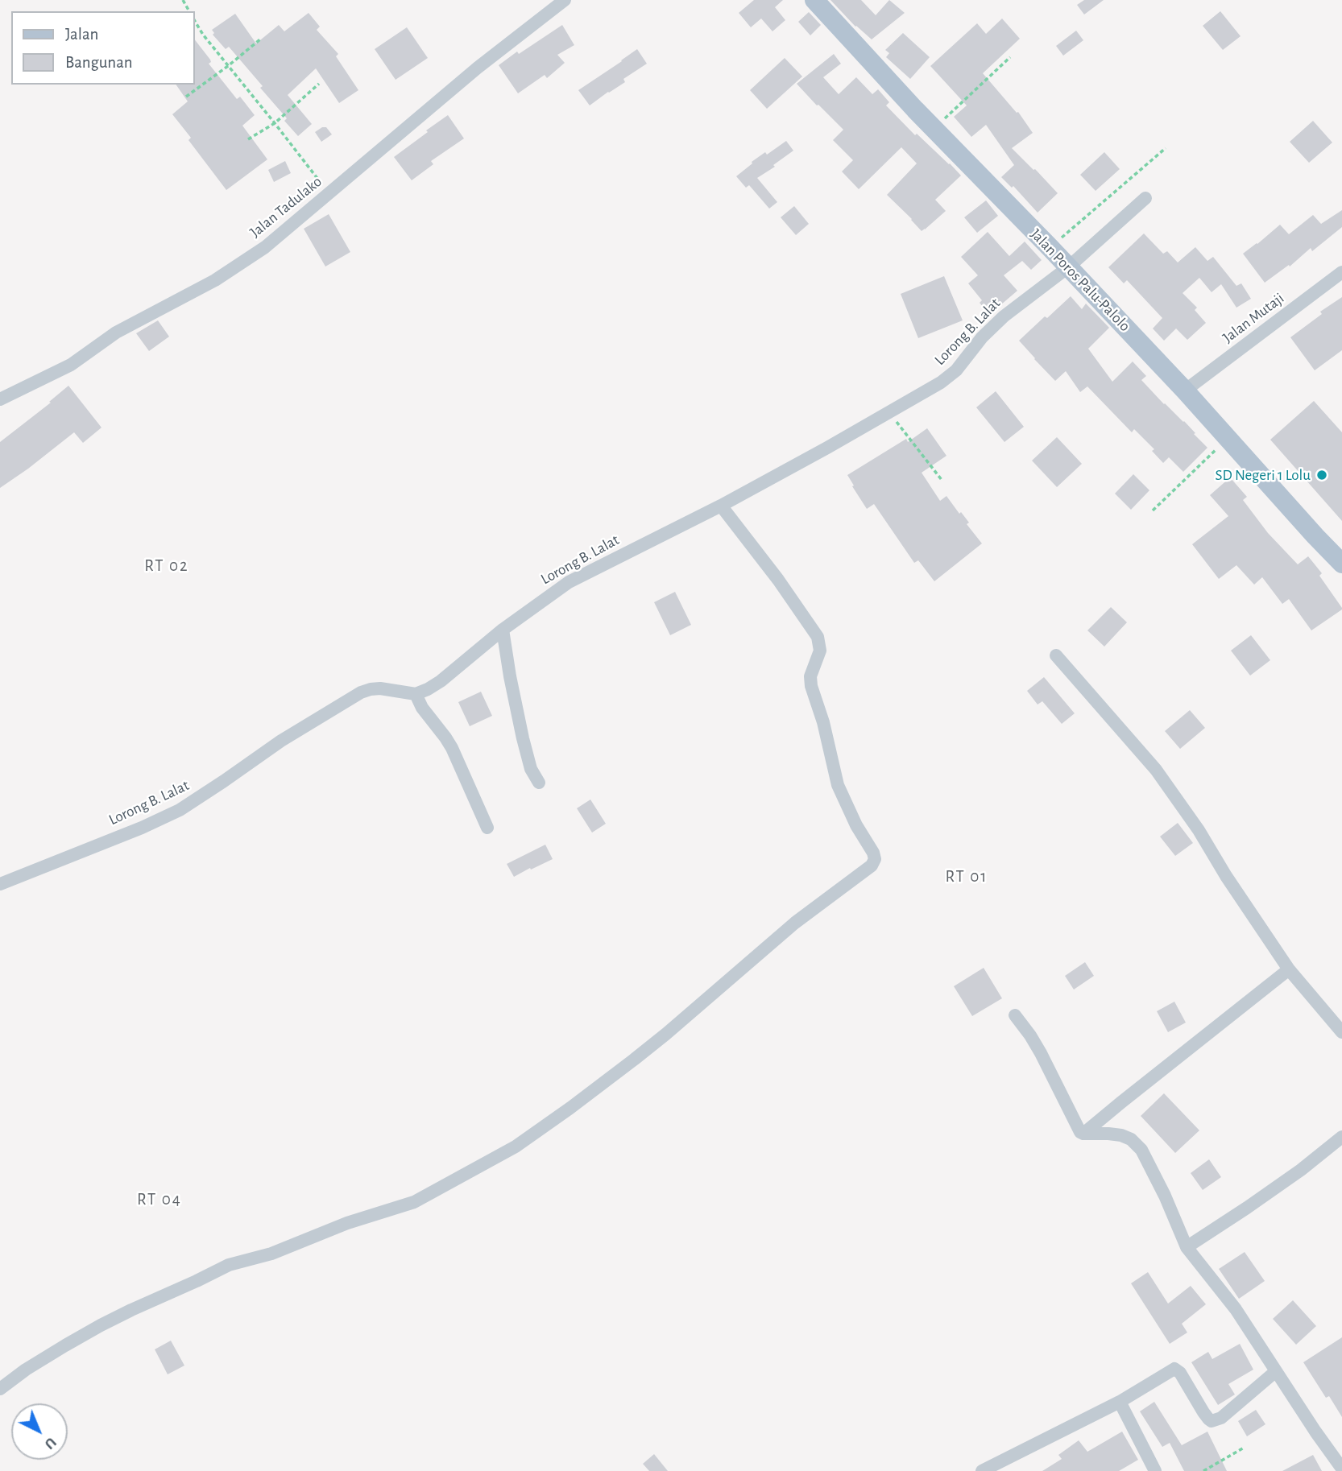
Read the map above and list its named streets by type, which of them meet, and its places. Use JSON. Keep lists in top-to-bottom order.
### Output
{
  "streets": {
    "main road": ["Jalan Poros Palu-Palolo"],
    "street": ["Jalan Tadulako", "Jalan Mutaji", "Lorong B. Lalat"]
  },
  "crossings": [
    ["Jalan Poros Palu-Palolo", "Jalan Mutaji"],
    ["Jalan Poros Palu-Palolo", "Lorong B. Lalat"]
  ],
  "districts": ["RT 02", "RT 01", "RT 04"],
  "places": ["SD Negeri 1 Lolu"],
  "legend": ["Jalan", "Bangunan"],
  "north": "bottom right"
}
